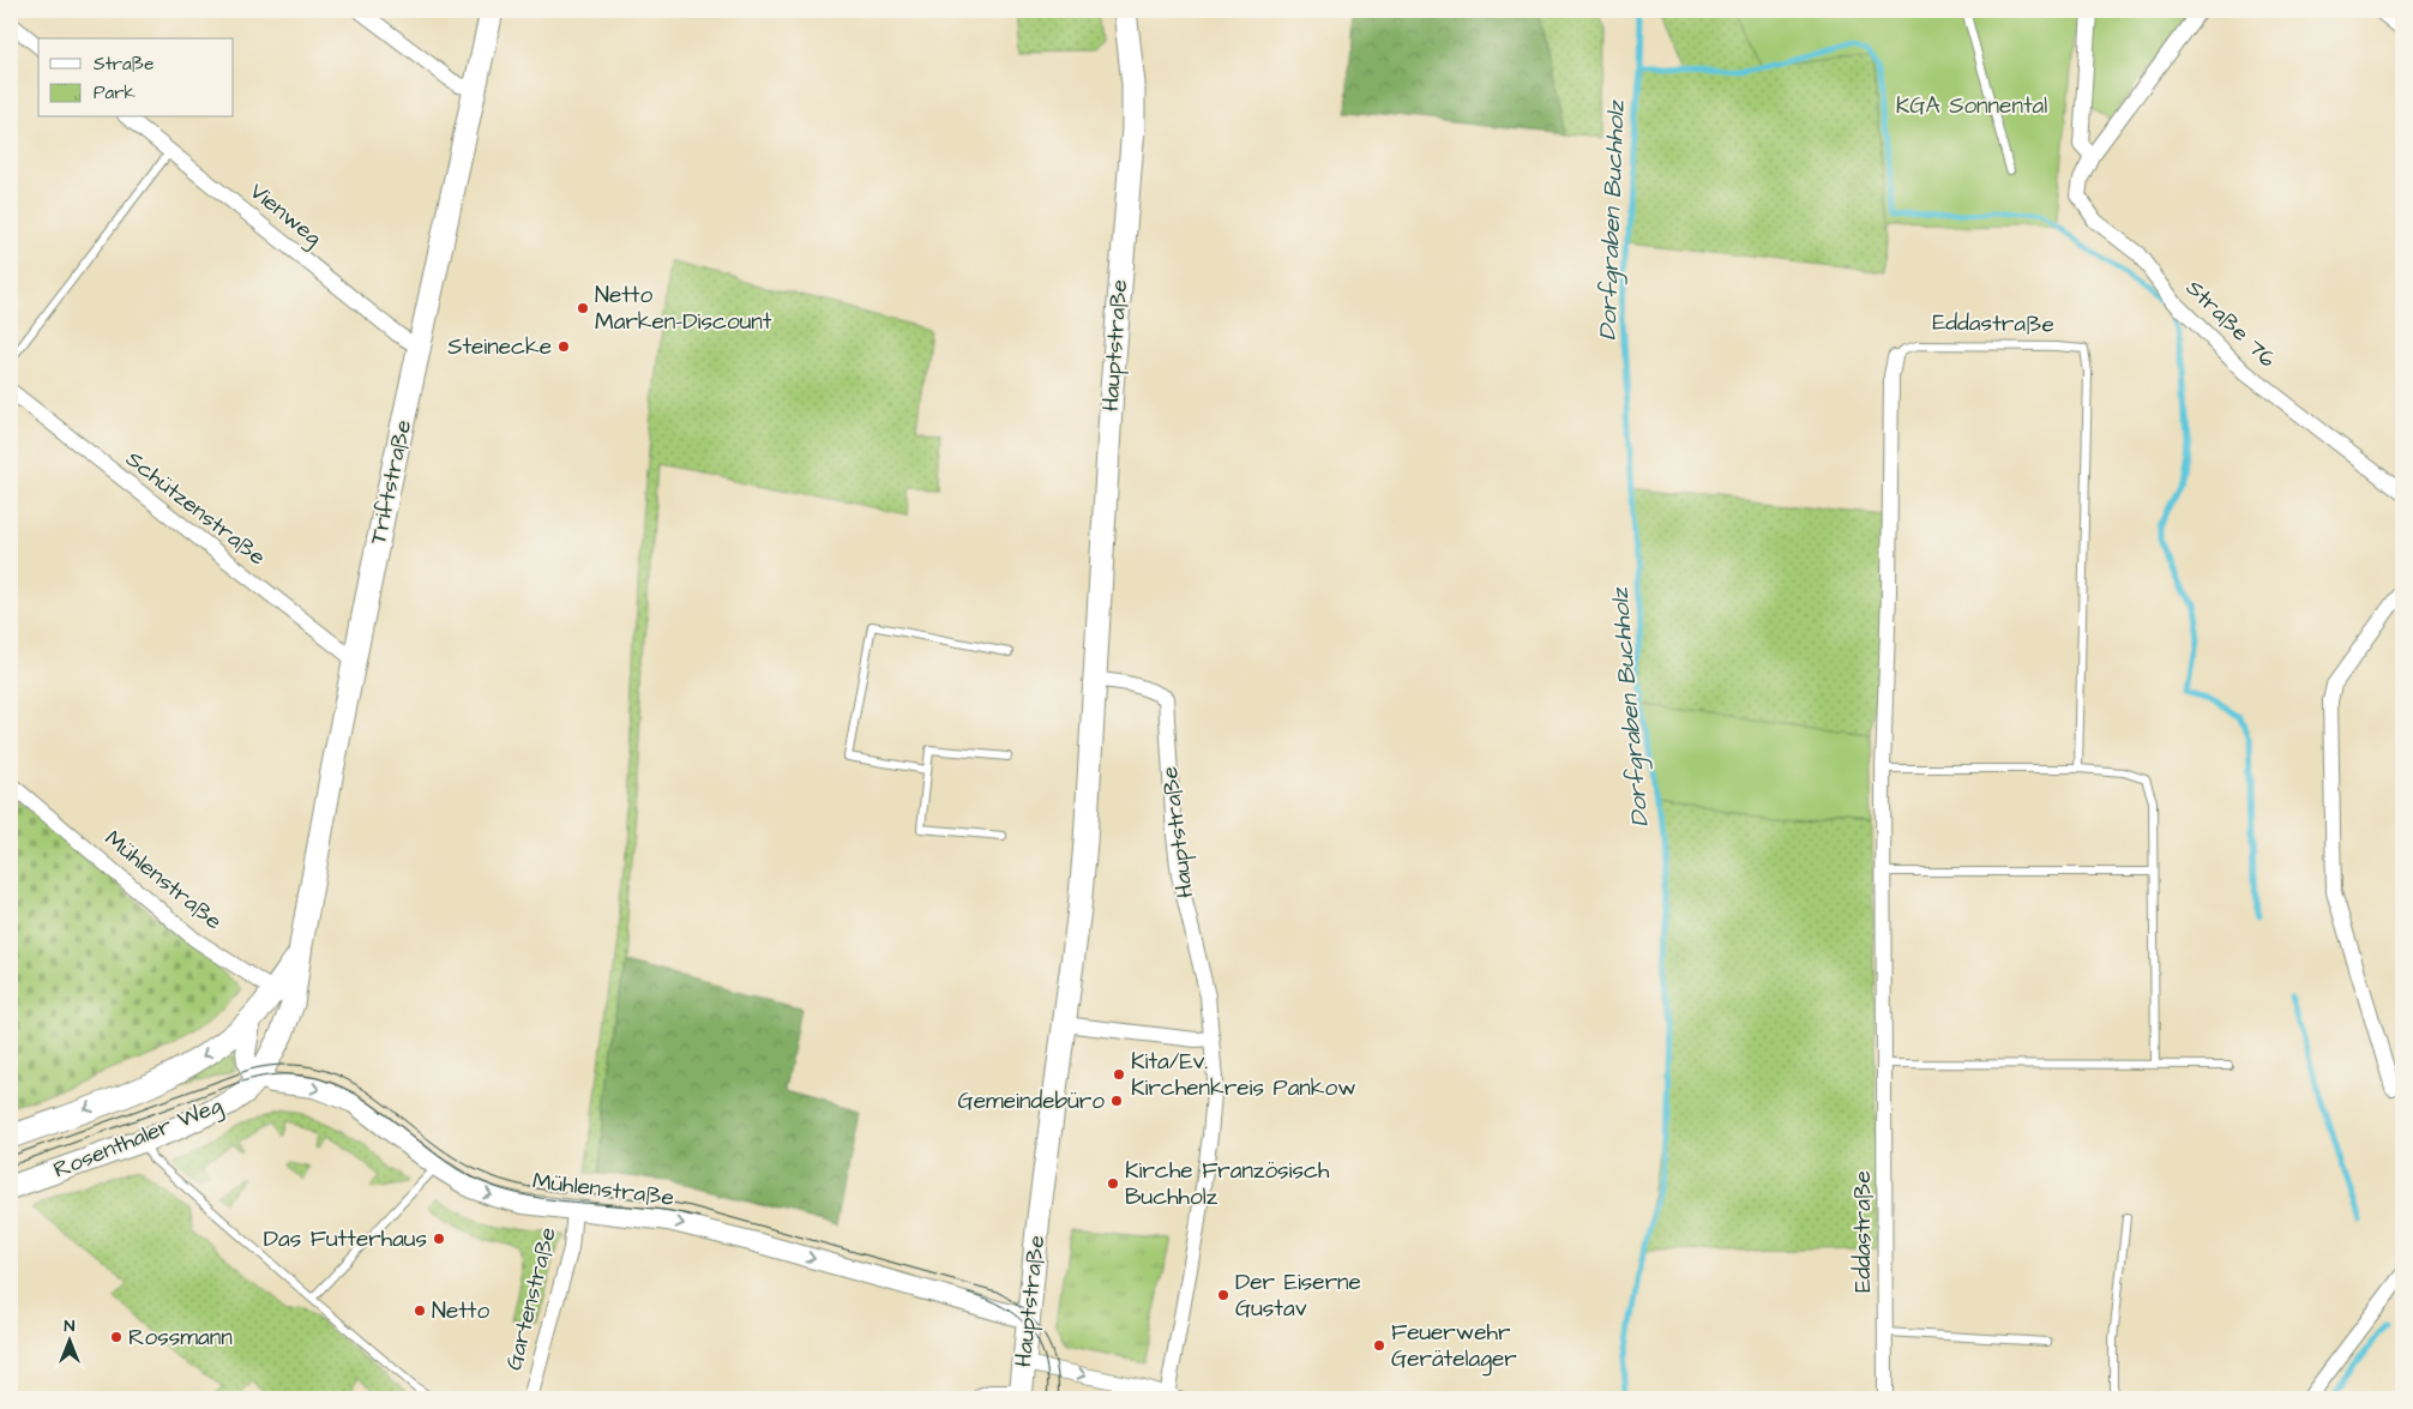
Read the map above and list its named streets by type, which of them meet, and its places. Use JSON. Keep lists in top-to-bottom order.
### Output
{
  "streets": {
    "main road": ["Hauptstraße", "Triftstraße", "Rosenthaler Weg"],
    "street": [
      "Vienweg",
      "Eddastraße",
      "Straße 76",
      "Schützenstraße",
      "Mühlenstraße",
      "Gartenstraße"
    ]
  },
  "crossings": [
    ["Vienweg", "Triftstraße"],
    ["Hauptstraße", "Mühlenstraße"],
    ["Triftstraße", "Schützenstraße"],
    ["Triftstraße", "Mühlenstraße"],
    ["Triftstraße", "Rosenthaler Weg"],
    ["Mühlenstraße", "Rosenthaler Weg"],
    ["Mühlenstraße", "Gartenstraße"]
  ],
  "one_way": ["Mühlenstraße"],
  "water": ["Dorfgraben Buchholz"],
  "parks": ["KGA Sonnental"],
  "places": [
    "Netto Marken-Discount",
    "Steinecke",
    "Kita/Ev. Kirchenkreis Pankow",
    "Gemeindebüro",
    "Kirche Französisch Buchholz",
    "Das Futterhaus",
    "Der Eiserne Gustav",
    "Netto",
    "Rossmann",
    "Feuerwehr Gerätelager"
  ],
  "legend": ["Straße", "Park"],
  "north": "top"
}
